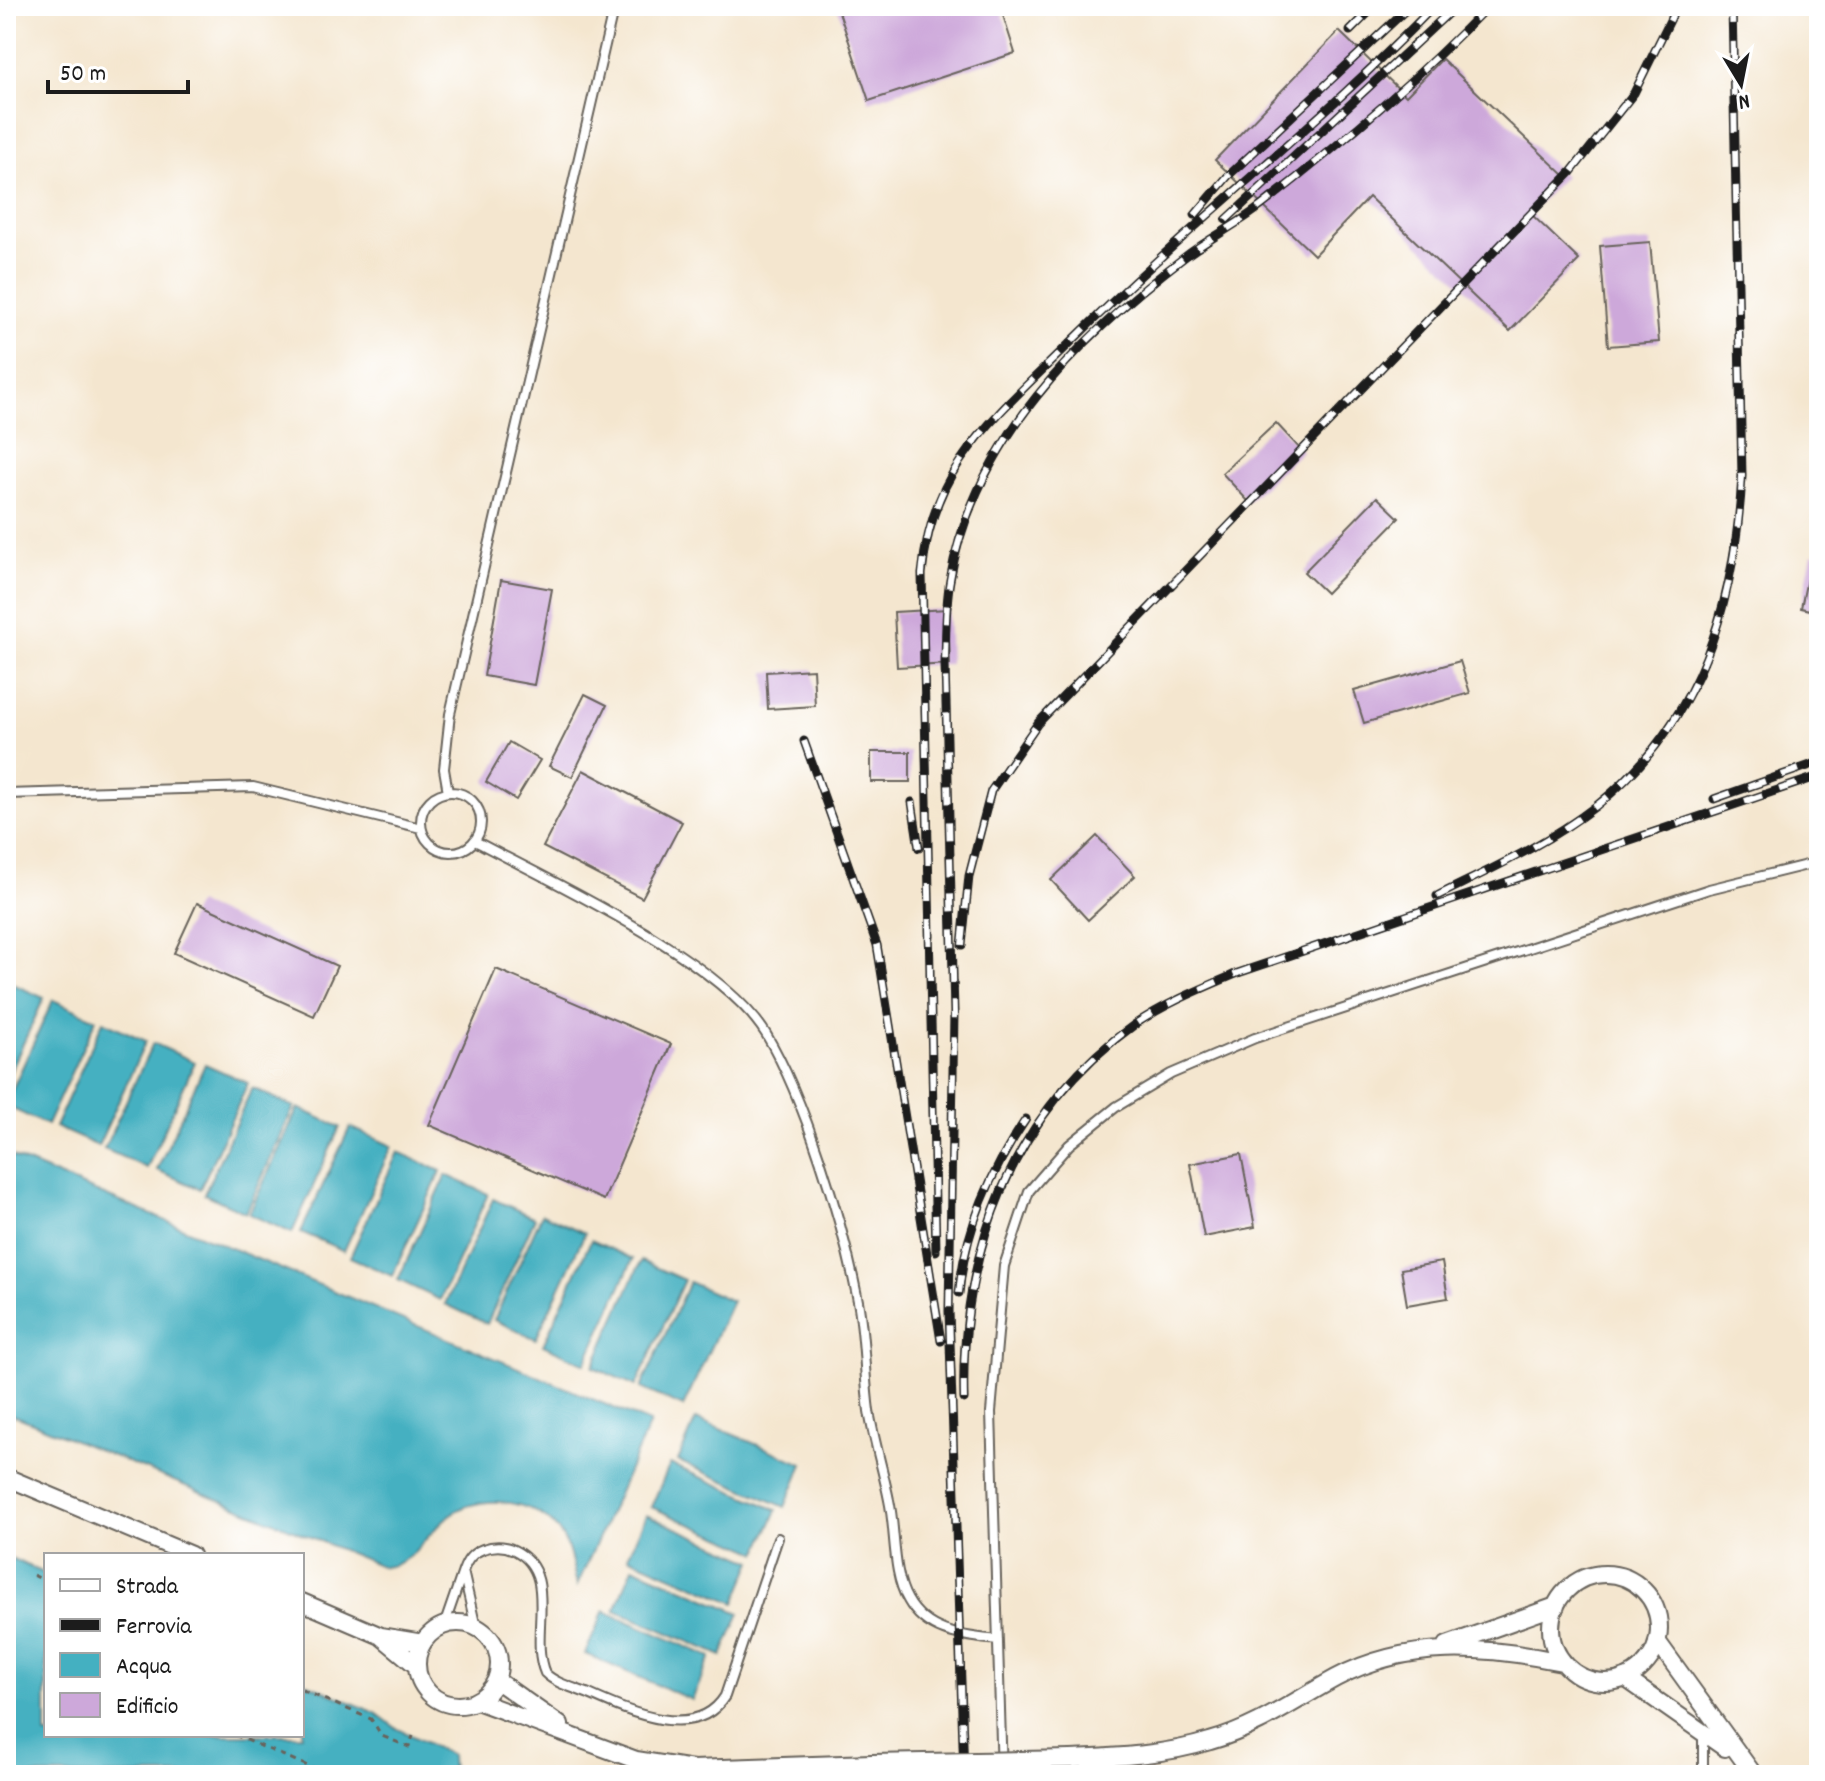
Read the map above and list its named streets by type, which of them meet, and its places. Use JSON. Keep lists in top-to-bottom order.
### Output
{
  "legend": [
    "Strada",
    "Ferrovia",
    "Acqua",
    "Edificio"
  ],
  "scale_bar": "50 m",
  "north": "bottom"
}
